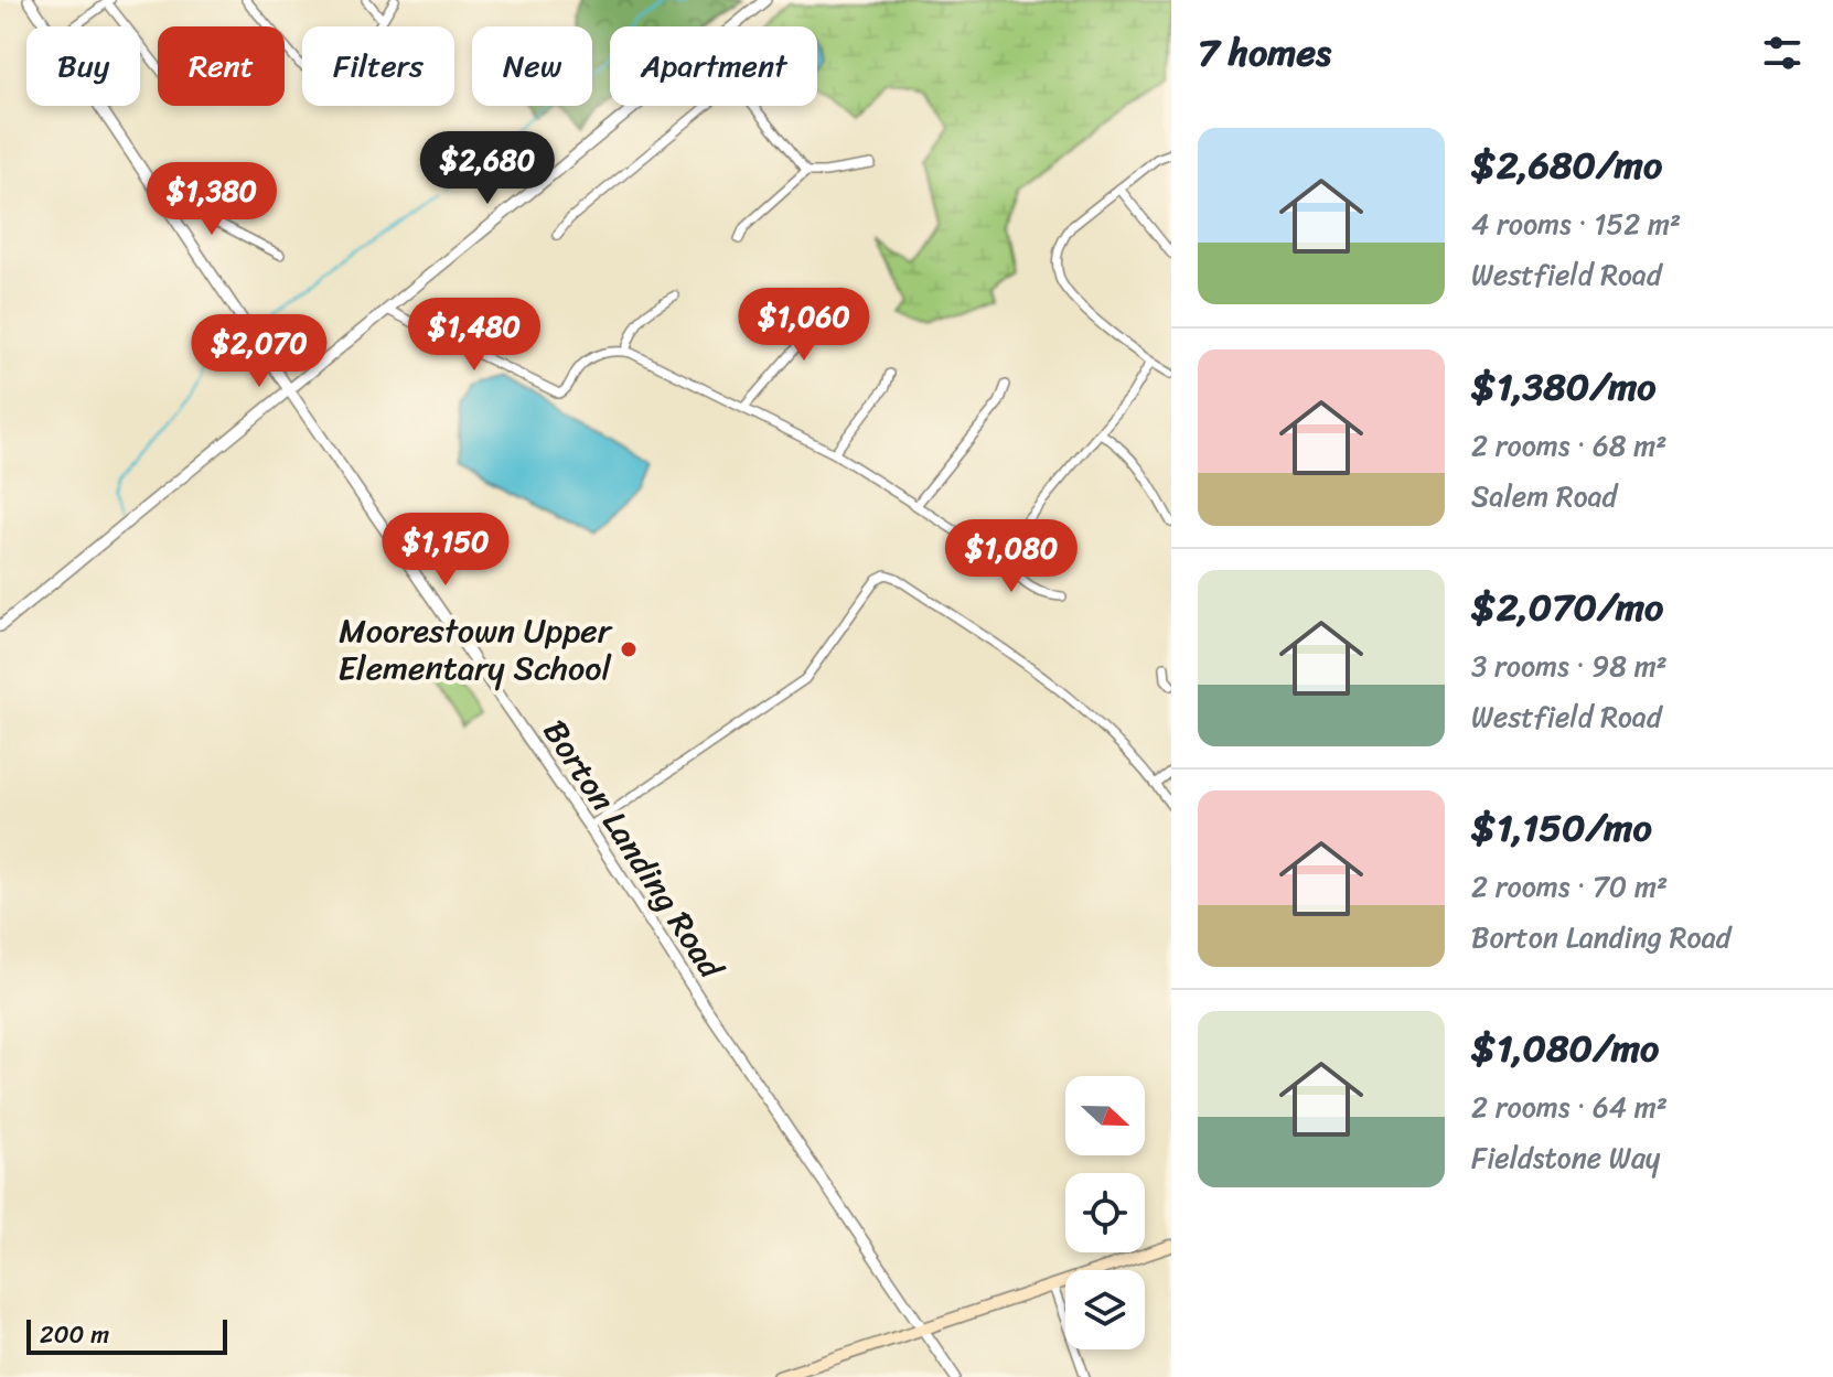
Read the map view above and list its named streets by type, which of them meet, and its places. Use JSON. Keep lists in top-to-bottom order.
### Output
{
  "streets": {
    "street": ["Borton Landing Road"]
  },
  "places": ["Moorestown Upper Elementary School"],
  "scale_bar": "200 m",
  "north": "right",
  "page": {
    "heading": "7 homes",
    "chip": [
      "Buy",
      "Rent",
      "Filters",
      "New",
      "Apartment"
    ],
    "list": [
      {
        "name": "$2,680/mo",
        "note": "4 rooms · 152 m² · Westfield Road"
      },
      {
        "name": "$1,380/mo",
        "note": "2 rooms · 68 m² · Salem Road"
      },
      {
        "name": "$2,070/mo",
        "note": "3 rooms · 98 m² · Westfield Road"
      },
      {
        "name": "$1,150/mo",
        "note": "2 rooms · 70 m² · Borton Landing Road"
      },
      {
        "name": "$1,080/mo",
        "note": "2 rooms · 64 m² · Fieldstone Way"
      }
    ],
    "price": [
      "$2,680",
      "$1,380",
      "$1,060",
      "$1,480",
      "$2,070",
      "$1,150",
      "$1,080"
    ],
    "scale": "200 m"
  }
}
